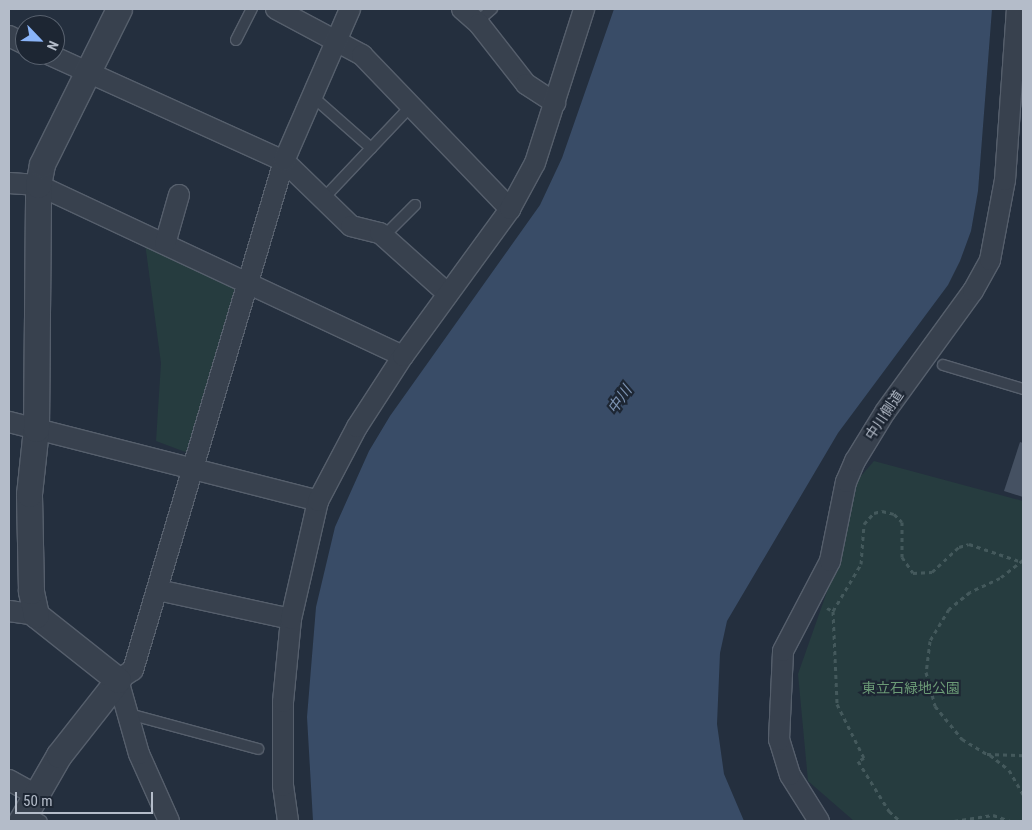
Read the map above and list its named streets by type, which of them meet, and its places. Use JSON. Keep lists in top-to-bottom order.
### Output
{
  "streets": {
    "street": ["中川側道"]
  },
  "water": ["中川"],
  "parks": ["東立石緑地公園"],
  "scale_bar": "50 m",
  "north": "bottom right"
}
